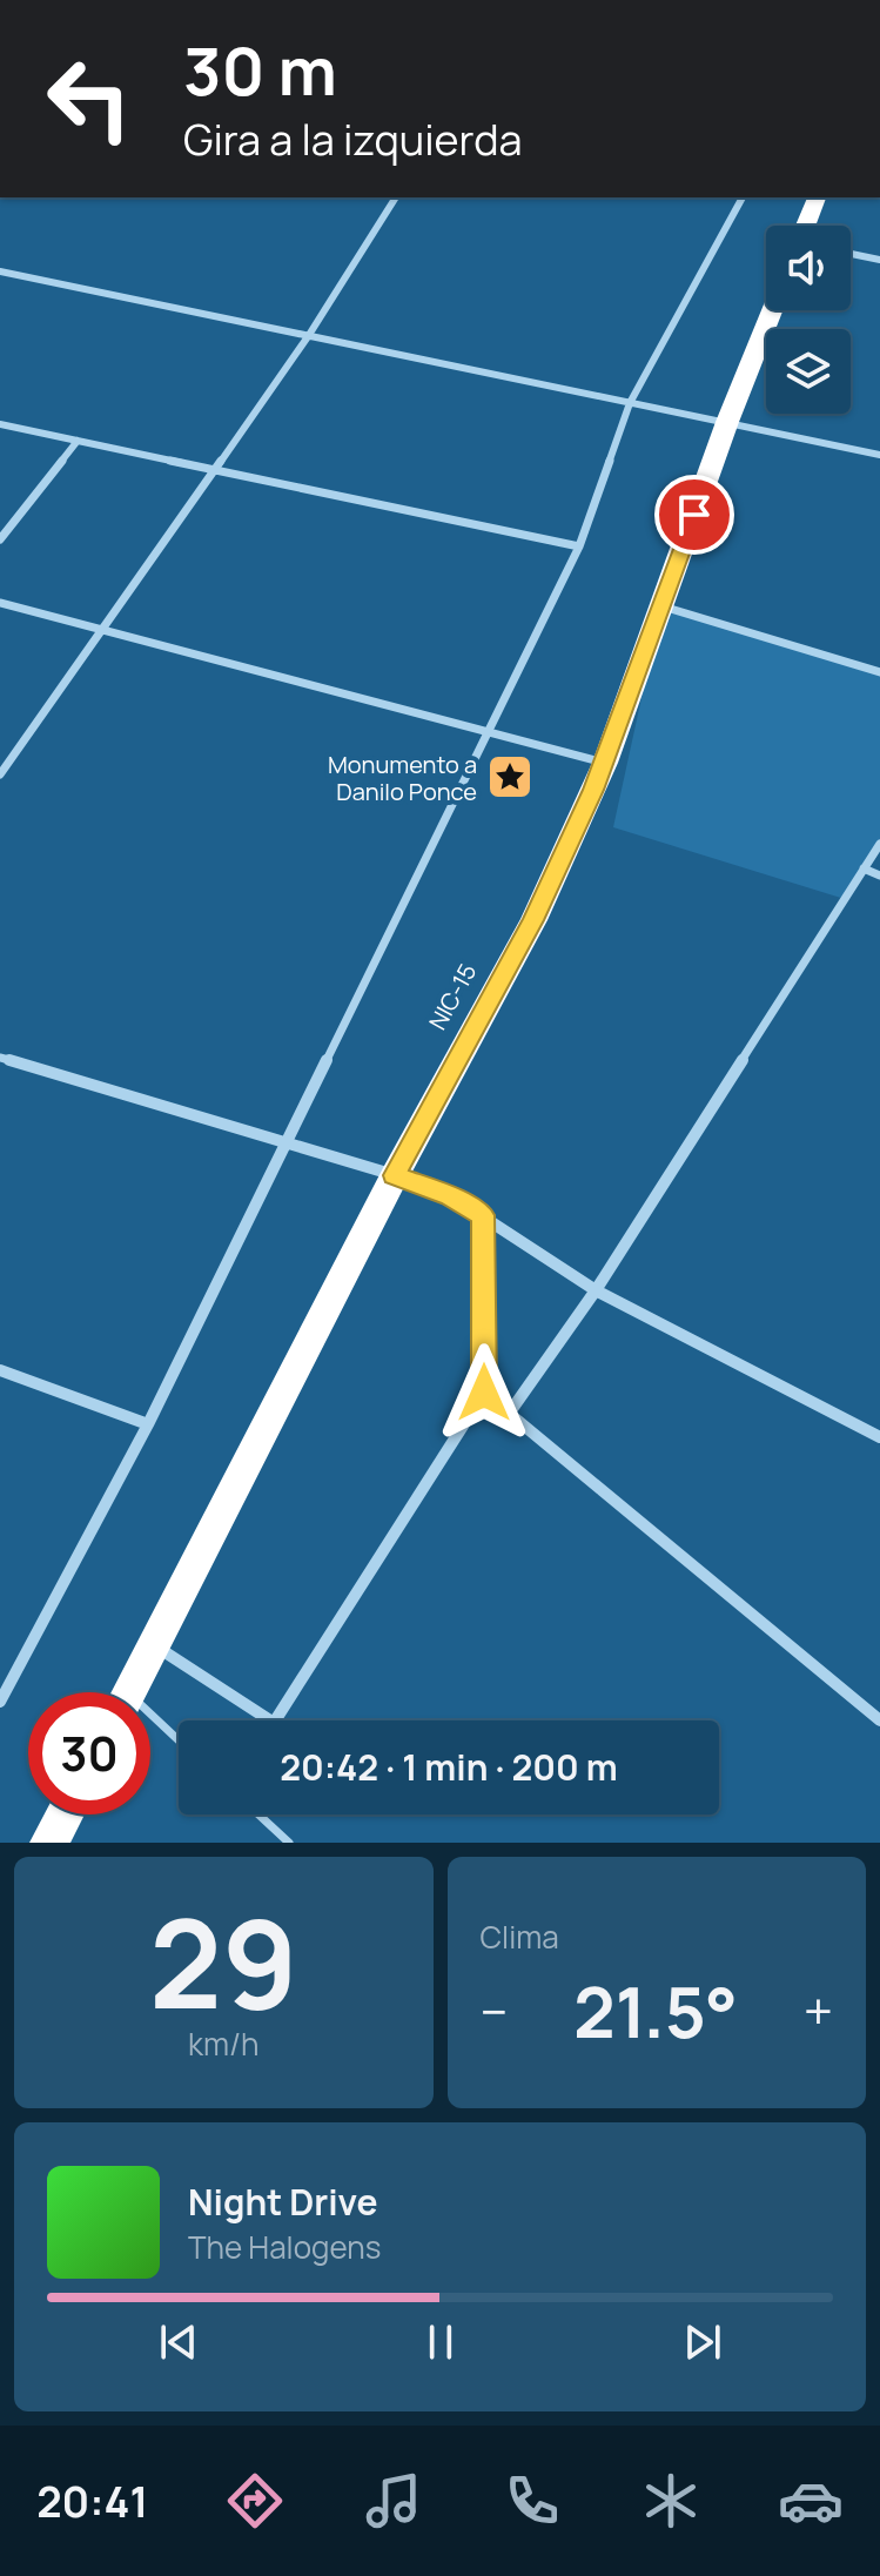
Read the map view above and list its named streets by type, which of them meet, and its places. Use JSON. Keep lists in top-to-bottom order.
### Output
{
  "streets": {
    "highway": ["NIC-15"]
  },
  "places": {
    "place": ["Monumento a Danilo Ponce"]
  },
  "page": {
    "turn": ["30 m", "Gira a la izquierda"],
    "limit": "30",
    "trip": "20:42 · 1 min · 200 m",
    "tile": [
      ["29", "km/h"],
      "Clima"
    ],
    "heat": ["−", "21.5°", "+"],
    "song": ["Night Drive", "The Halogens"],
    "tabs": "20:41"
  }
}
